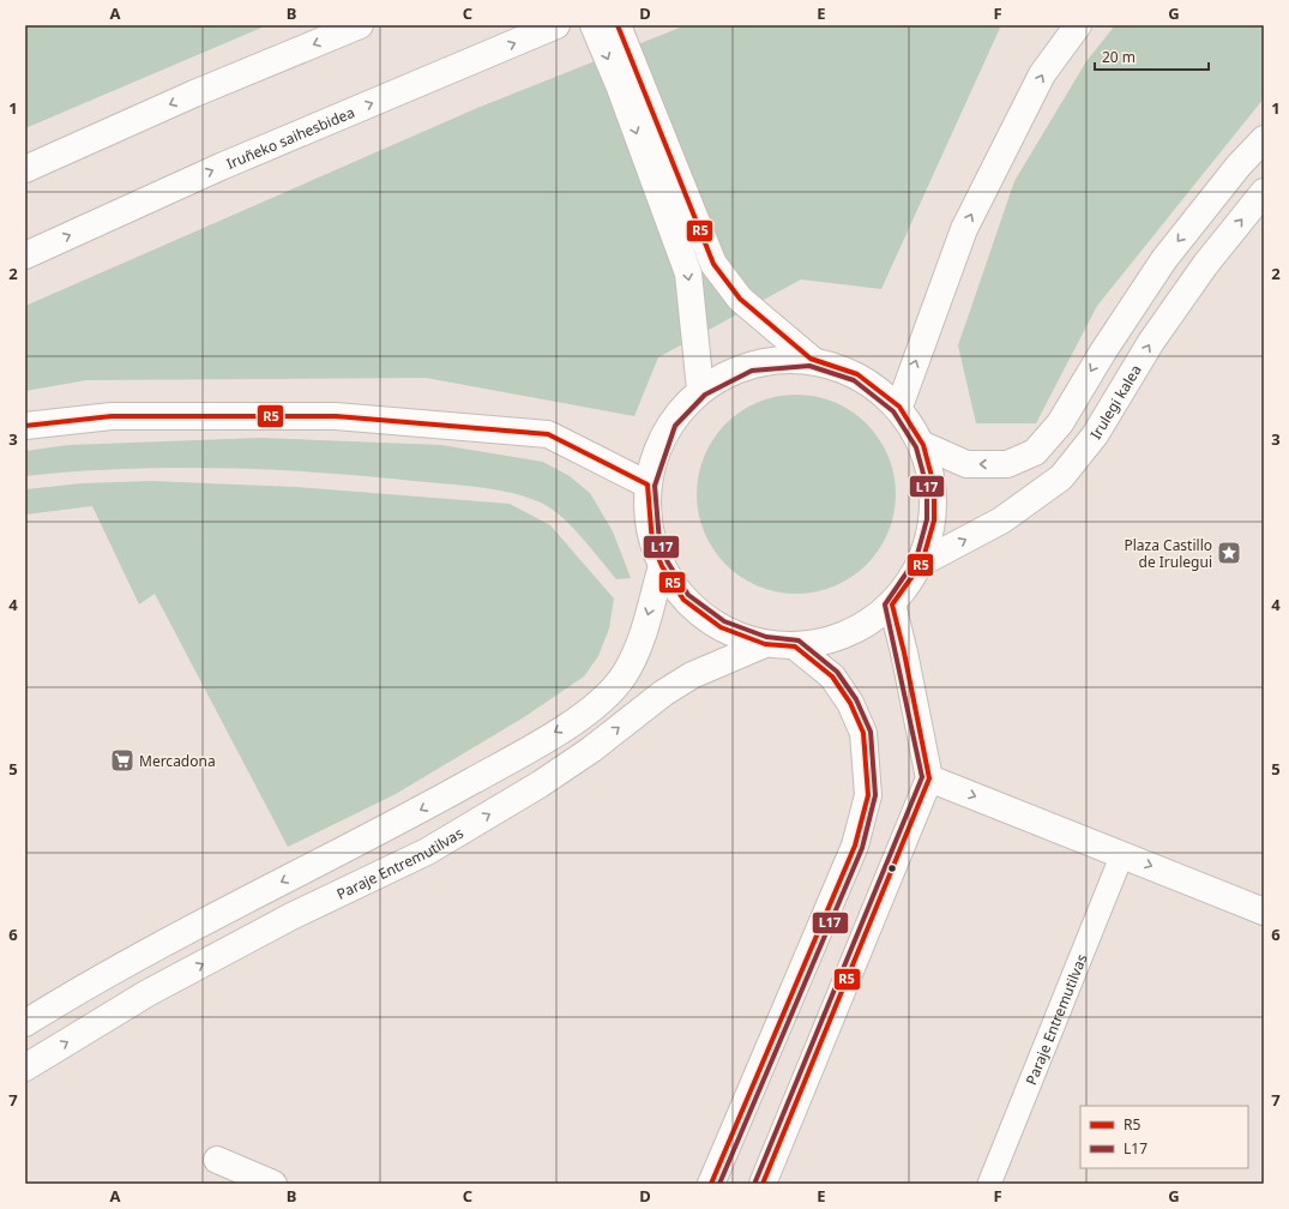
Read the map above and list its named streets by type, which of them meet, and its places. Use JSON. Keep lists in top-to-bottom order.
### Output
{
  "streets": {
    "main road": ["Iruñeko saihesbidea", "Irulegi kalea", "Paraje Entremutilvas"]
  },
  "places": {
    "place": ["Plaza Castillo de Irulegui"],
    "supermarket": ["Mercadona"]
  },
  "lines": ["transit line R5", "transit line L17"],
  "legend": ["R5", "L17"],
  "scale_bar": "20 m",
  "grid": {
    "columns": [
      "A",
      "B",
      "C",
      "D",
      "E",
      "F",
      "G"
    ],
    "rows": [
      "1",
      "2",
      "3",
      "4",
      "5",
      "6",
      "7"
    ]
  }
}
